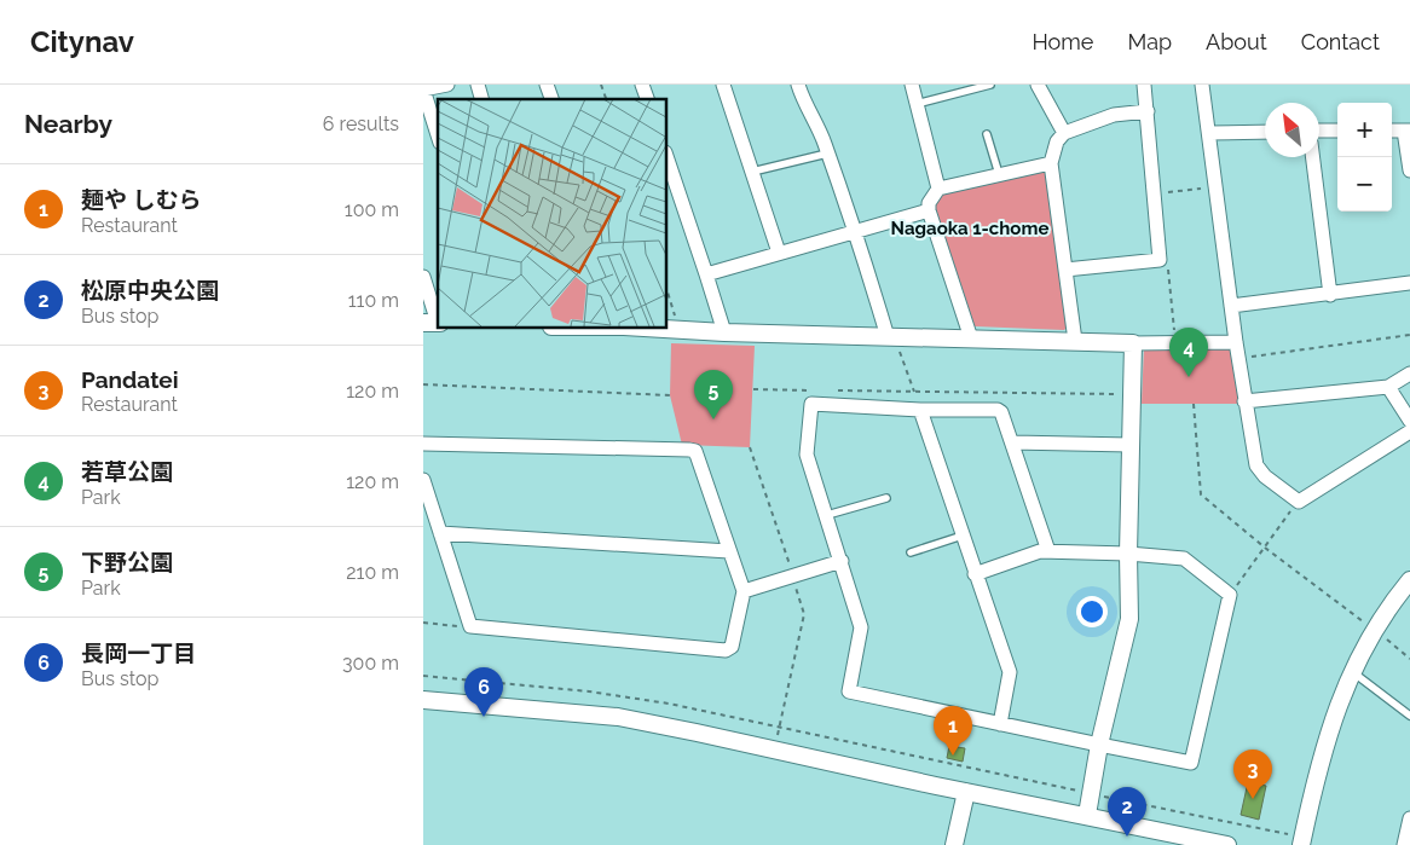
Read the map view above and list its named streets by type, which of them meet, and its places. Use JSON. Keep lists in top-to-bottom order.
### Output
{
  "districts": ["Nagaoka 1-chome"],
  "north": "top left",
  "page": {
    "header": "Citynav",
    "nav": [
      "Home",
      "Map",
      "About",
      "Contact"
    ],
    "heading": ["Nearby", "6 results"],
    "map_buttons": ["+", "−"],
    "list": [
      {
        "mark": "1",
        "name": "麺や しむら",
        "note": "Restaurant",
        "value": "100 m"
      },
      {
        "mark": "2",
        "name": "松原中央公園",
        "note": "Bus stop",
        "value": "110 m"
      },
      {
        "mark": "3",
        "name": "Pandatei",
        "note": "Restaurant",
        "value": "120 m"
      },
      {
        "mark": "4",
        "name": "若草公園",
        "note": "Park",
        "value": "120 m"
      },
      {
        "mark": "5",
        "name": "下野公園",
        "note": "Park",
        "value": "210 m"
      },
      {
        "mark": "6",
        "name": "長岡一丁目",
        "note": "Bus stop",
        "value": "300 m"
      }
    ],
    "pins": [
      "4",
      "5",
      "6",
      "1",
      "3",
      "2"
    ]
  }
}
